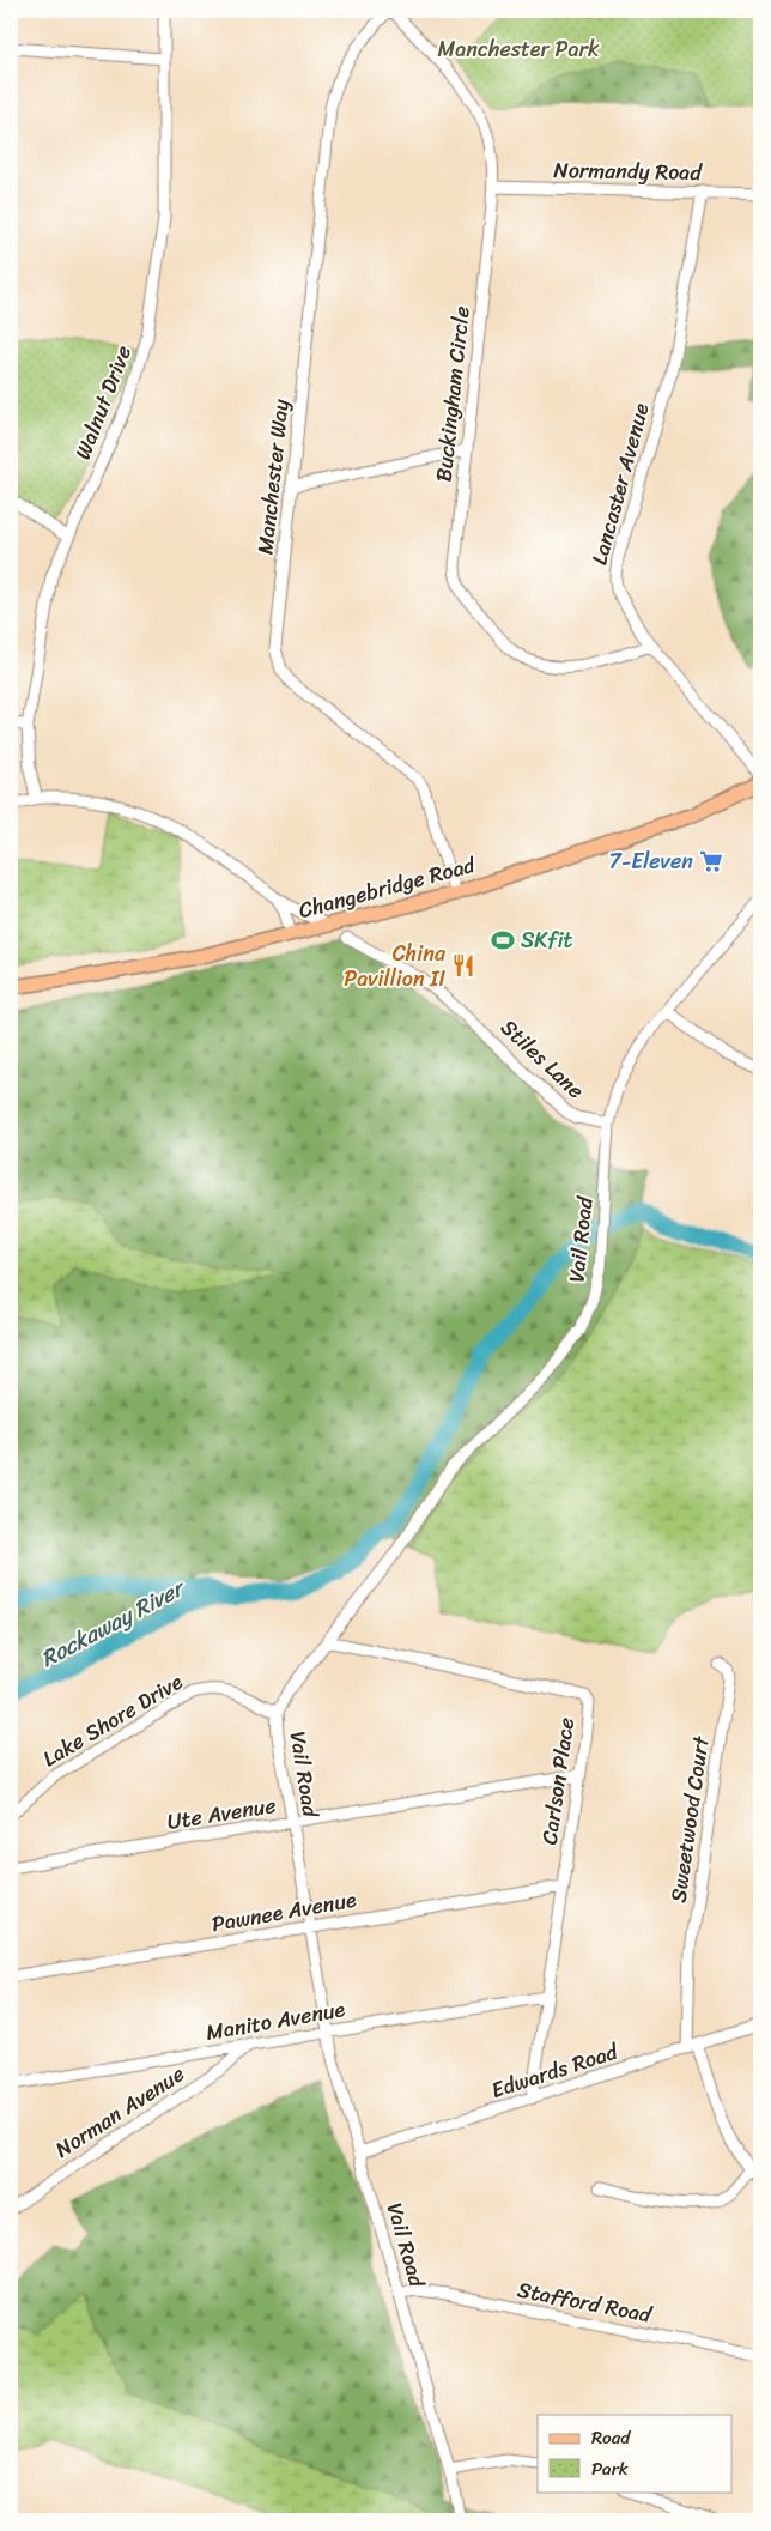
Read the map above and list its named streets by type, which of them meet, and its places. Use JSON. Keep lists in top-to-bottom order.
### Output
{
  "streets": {
    "main road": ["Changebridge Road"],
    "street": [
      "Normandy Road",
      "Buckingham Circle",
      "Walnut Drive",
      "Manchester Way",
      "Lancaster Avenue",
      "Stiles Lane",
      "Vail Road",
      "Lake Shore Drive",
      "Carlson Place",
      "Ute Avenue",
      "Sweetwood Court",
      "Pawnee Avenue",
      "Manito Avenue",
      "Edwards Road",
      "Norman Avenue",
      "Stafford Road"
    ]
  },
  "crossings": [
    ["Normandy Road", "Buckingham Circle"],
    ["Normandy Road", "Lancaster Avenue"],
    ["Buckingham Circle", "Lancaster Avenue"],
    ["Manchester Way", "Changebridge Road"],
    ["Stiles Lane", "Vail Road"],
    ["Vail Road", "Lake Shore Drive"],
    ["Vail Road", "Carlson Place"],
    ["Vail Road", "Ute Avenue"],
    ["Vail Road", "Pawnee Avenue"],
    ["Vail Road", "Manito Avenue"],
    ["Vail Road", "Edwards Road"],
    ["Vail Road", "Stafford Road"],
    ["Carlson Place", "Ute Avenue"],
    ["Carlson Place", "Pawnee Avenue"],
    ["Carlson Place", "Manito Avenue"],
    ["Carlson Place", "Edwards Road"],
    ["Sweetwood Court", "Edwards Road"],
    ["Manito Avenue", "Norman Avenue"]
  ],
  "water": ["Rockaway River"],
  "parks": ["Manchester Park"],
  "places": {
    "supermarket": ["7-Eleven"],
    "sports": ["SKfit"],
    "restaurant": ["China Pavillion II"]
  },
  "legend": ["Road", "Park"]
}
